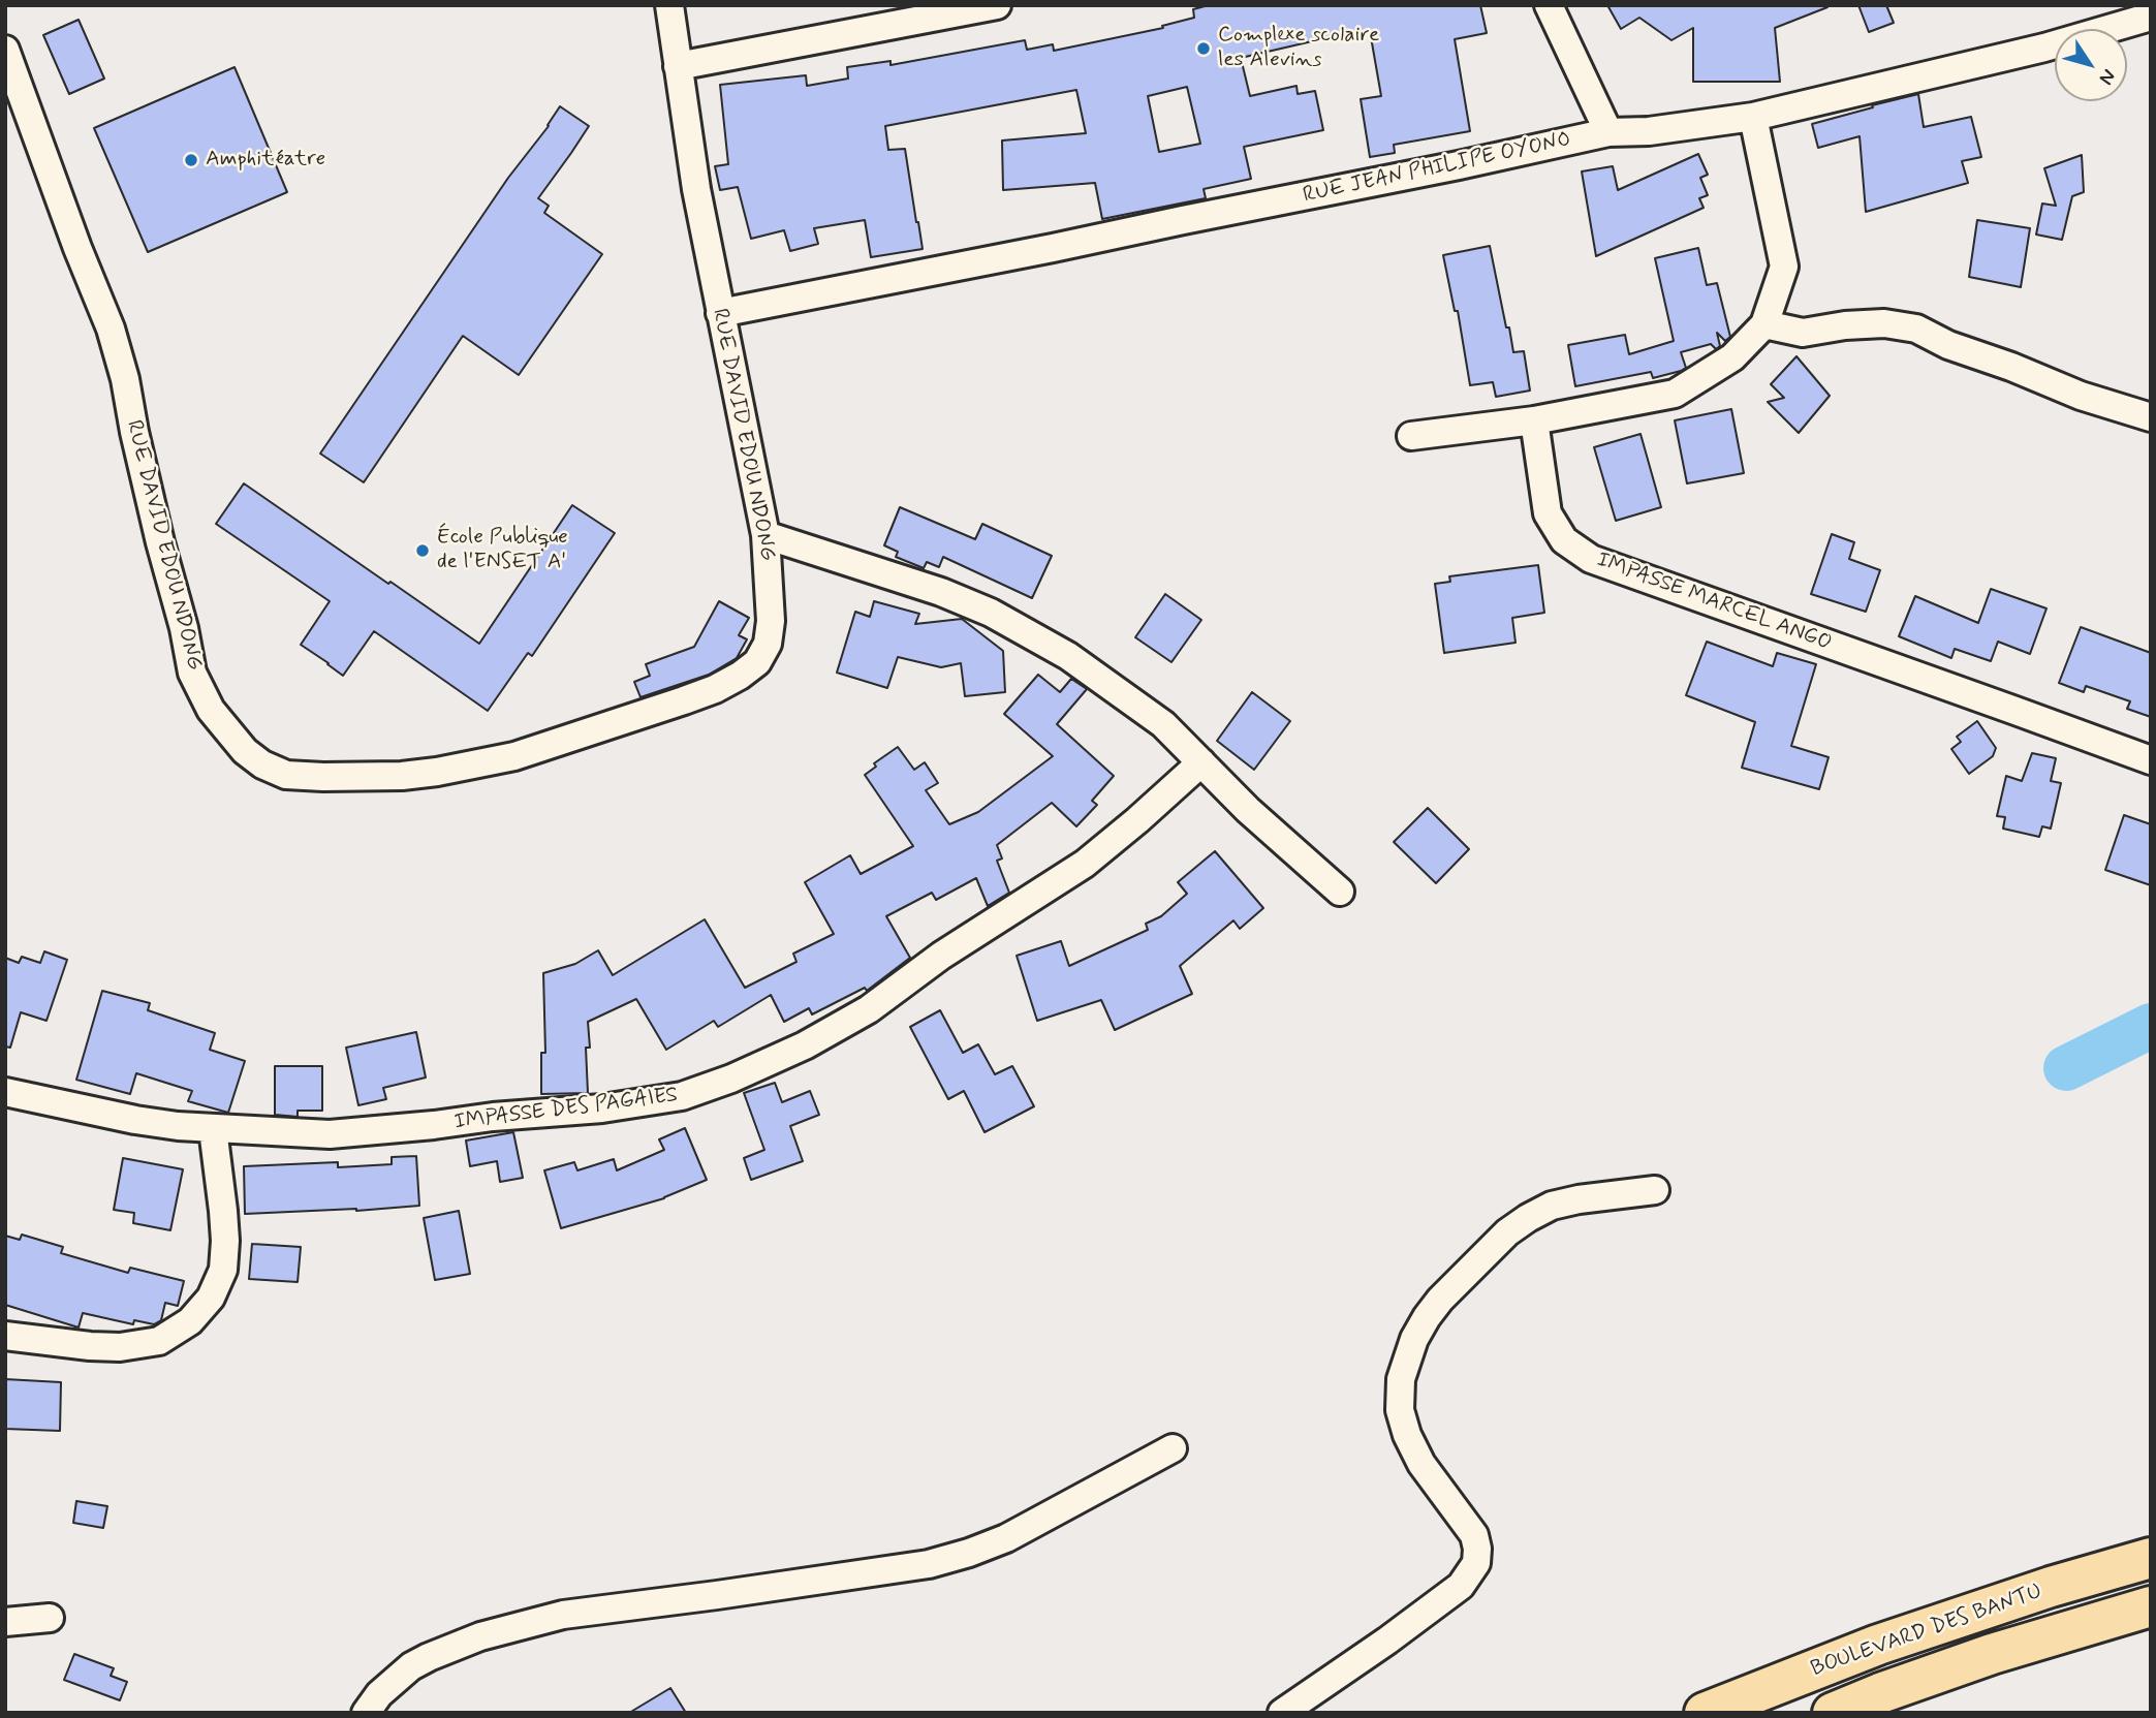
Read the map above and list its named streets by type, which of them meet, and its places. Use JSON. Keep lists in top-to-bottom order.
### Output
{
  "streets": {
    "highway": ["BOULEVARD DES BANTU"],
    "street": [
      "RUE JEAN PHILIPE OYONO",
      "RUE DAVID EDOU NDONG",
      "IMPASSE MARCEL ANGO",
      "IMPASSE DES PAGAIES"
    ]
  },
  "crossings": [
    ["RUE JEAN PHILIPE OYONO", "RUE DAVID EDOU NDONG"]
  ],
  "places": ["Complexe scolaire les Alevins", "Amphitéatre", "École Publique de l'ENSET A'"],
  "north": "bottom right"
}
